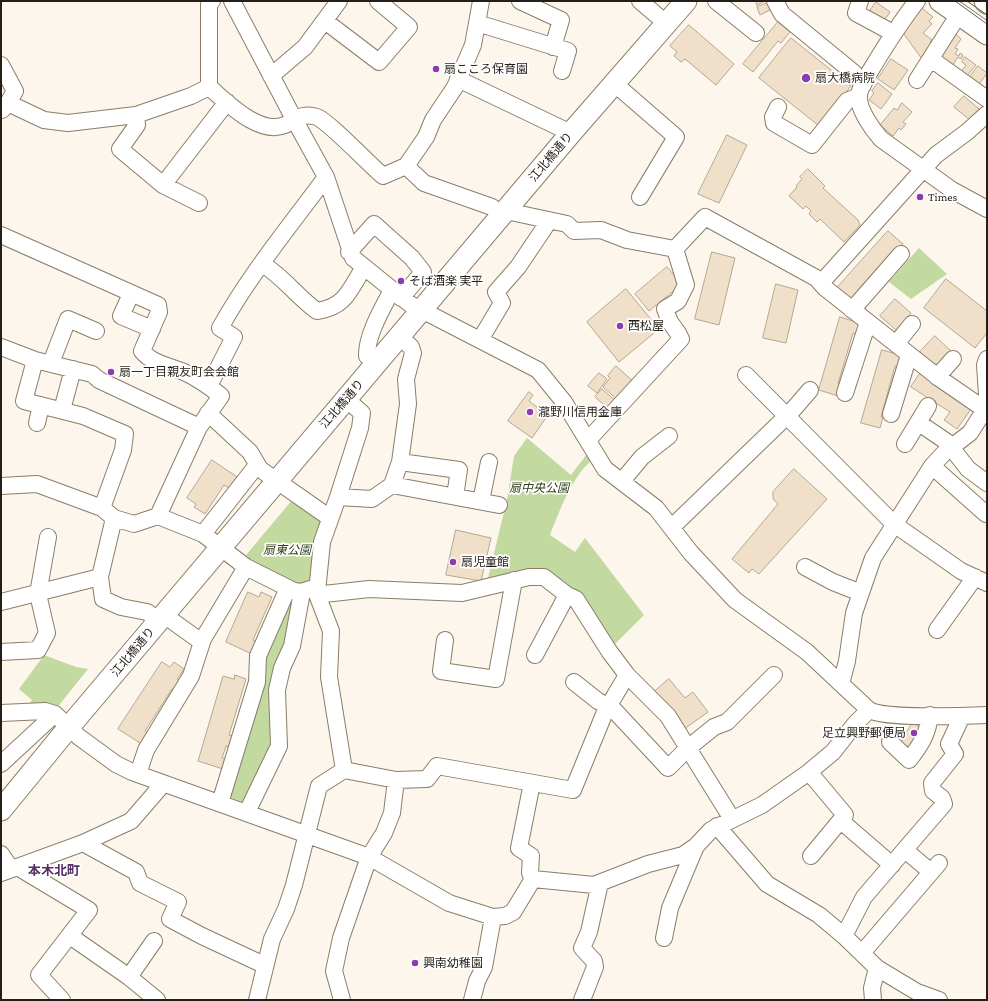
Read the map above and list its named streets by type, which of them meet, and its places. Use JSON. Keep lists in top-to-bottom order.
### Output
{
  "streets": {
    "main road": ["江北橋通り"]
  },
  "districts": ["本木北町"],
  "parks": ["扇中央公園", "扇東公園"],
  "places": [
    "扇こころ保育園",
    "扇大橋病院",
    "Times",
    "そば酒楽 実平",
    "西松屋",
    "扇一丁目親友町会会館",
    "瀧野川信用金庫",
    "扇児童館",
    "足立興野郵便局",
    "興南幼稚園"
  ]
}
